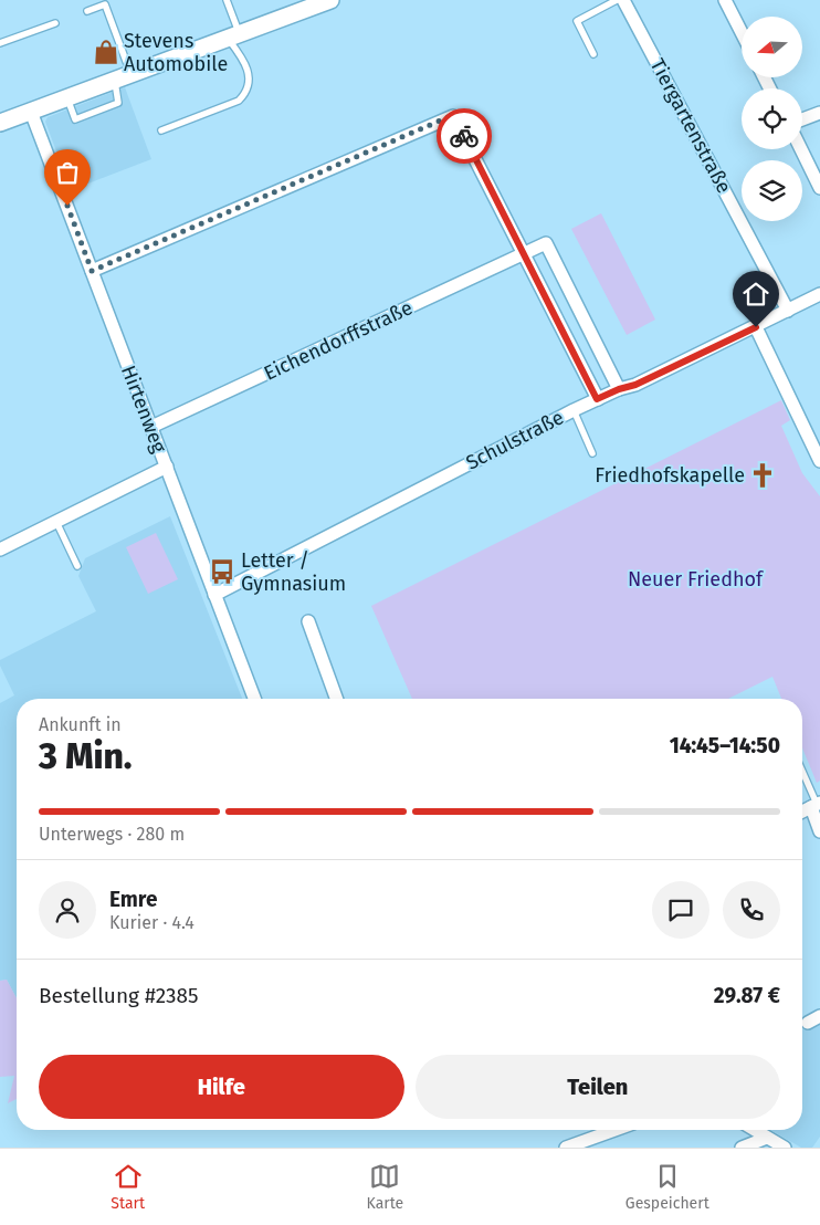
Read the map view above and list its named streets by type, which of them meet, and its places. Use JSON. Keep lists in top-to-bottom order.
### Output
{
  "streets": {
    "street": [
      "Tiergartenstraße",
      "Eichendorffstraße",
      "Hirtenweg",
      "Schulstraße"
    ]
  },
  "crossings": [
    ["Tiergartenstraße", "Schulstraße"],
    ["Eichendorffstraße", "Hirtenweg"],
    ["Eichendorffstraße", "Schulstraße"],
    ["Hirtenweg", "Schulstraße"]
  ],
  "parks": ["Neuer Friedhof"],
  "places": {
    "shop": ["Stevens Automobile"],
    "church": ["Friedhofskapelle"],
    "bus stop": ["Letter / Gymnasium"]
  },
  "north": "left",
  "page": {
    "heading": ["3 Min.", "Ankunft in", "14:45–14:50"],
    "panel": [
      "Emre",
      "Kurier · 4.4",
      "Bestellung #2385",
      "29.87 €"
    ],
    "bar": "Unterwegs · 280 m",
    "buttons": ["Hilfe", "Teilen"],
    "tabs": ["Start", "Karte", "Gespeichert"]
  }
}
